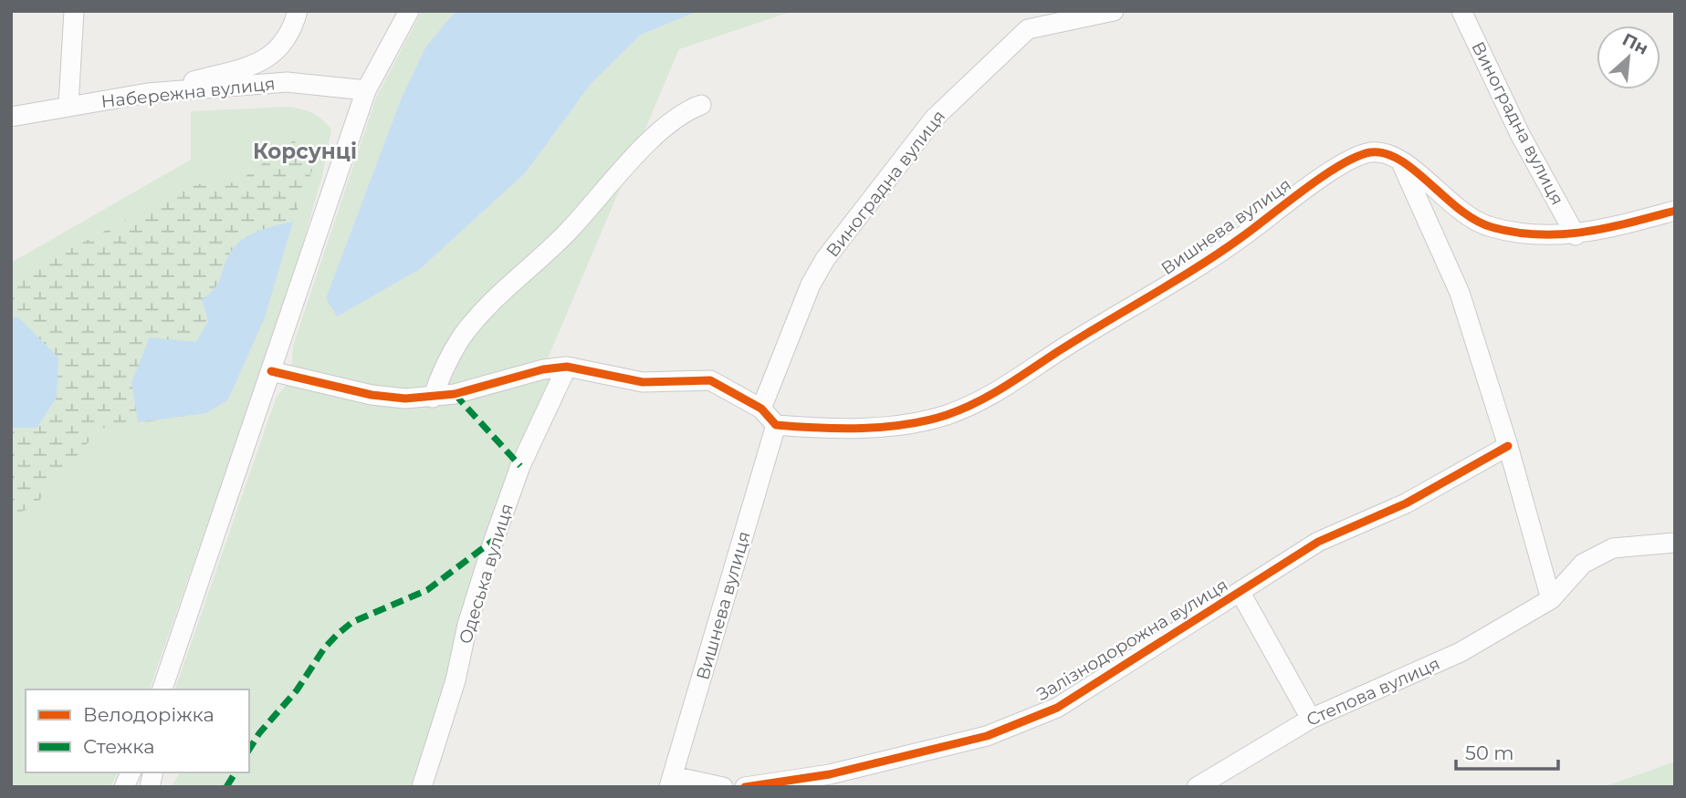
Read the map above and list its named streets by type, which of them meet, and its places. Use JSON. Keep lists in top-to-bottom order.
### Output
{
  "streets": {
    "street": [
      "Набережна вулиця",
      "Виноградна вулиця",
      "Вишнева вулиця",
      "Одеська вулиця",
      "Залізнодорожна вулиця",
      "Степова вулиця"
    ]
  },
  "crossings": [
    ["Виноградна вулиця", "Вишнева вулиця"]
  ],
  "districts": ["Корсунці"],
  "legend": ["Велодоріжка", "Стежка"],
  "scale_bar": "50 m",
  "north": "top right"
}
